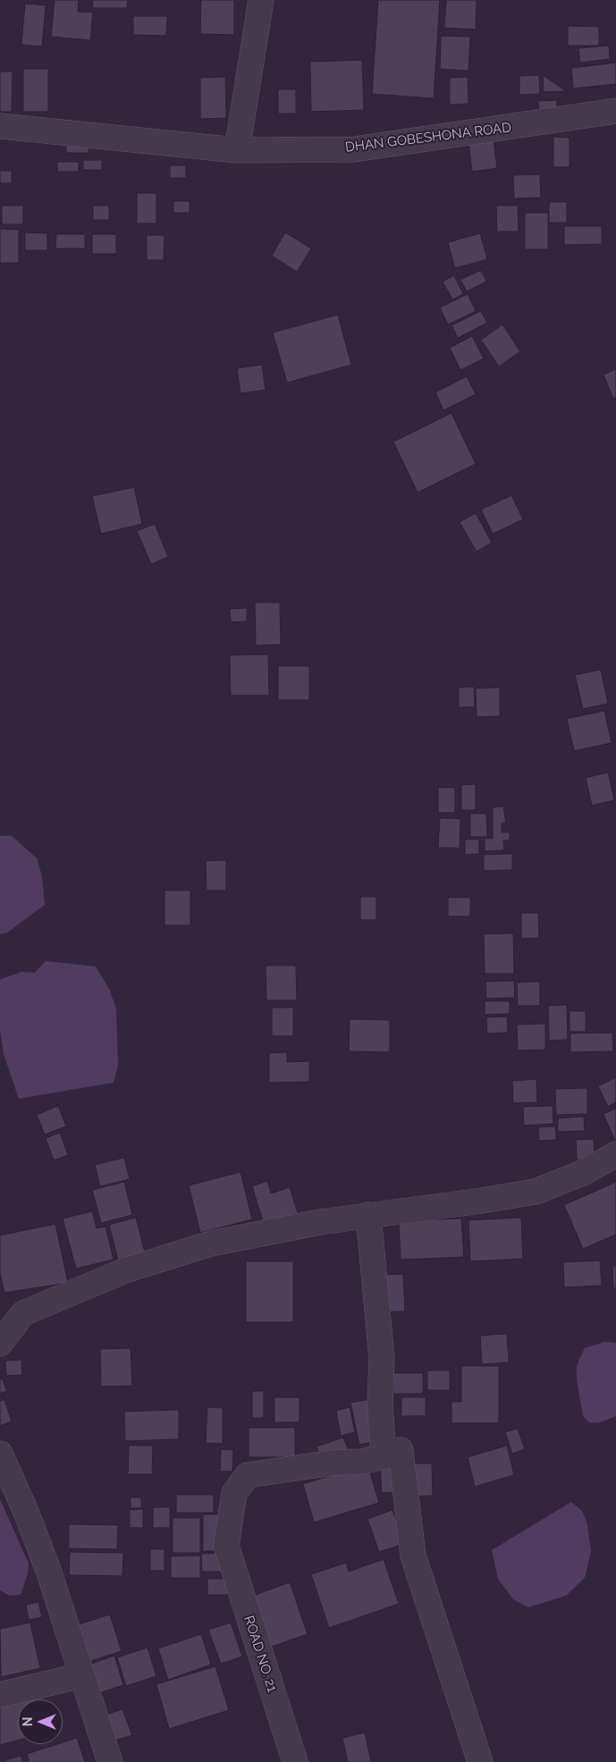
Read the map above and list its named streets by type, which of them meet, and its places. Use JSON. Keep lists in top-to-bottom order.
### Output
{
  "streets": {
    "street": ["DHAN GOBESHONA ROAD", "ROAD NO. 21"]
  },
  "north": "left"
}
